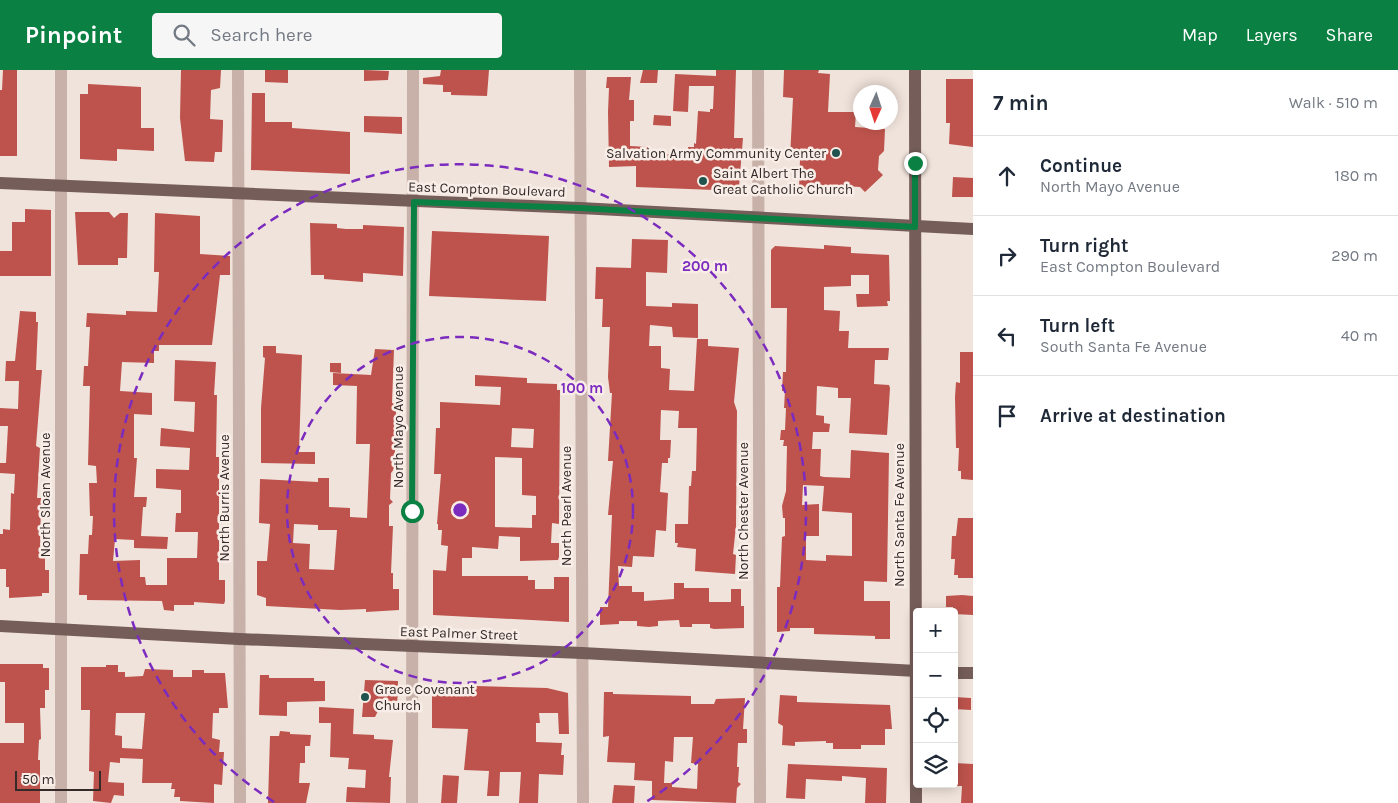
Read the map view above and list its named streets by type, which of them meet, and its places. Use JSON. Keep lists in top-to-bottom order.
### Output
{
  "streets": {
    "main road": ["East Compton Boulevard", "North Santa Fe Avenue", "East Palmer Street"],
    "street": [
      "North Mayo Avenue",
      "North Sloan Avenue",
      "North Burris Avenue",
      "North Pearl Avenue",
      "North Chester Avenue"
    ]
  },
  "crossings": [
    ["East Compton Boulevard", "North Mayo Avenue"],
    ["East Compton Boulevard", "North Sloan Avenue"],
    ["East Compton Boulevard", "North Burris Avenue"],
    ["East Compton Boulevard", "North Pearl Avenue"],
    ["East Compton Boulevard", "North Chester Avenue"],
    ["East Compton Boulevard", "North Santa Fe Avenue"],
    ["North Mayo Avenue", "East Palmer Street"],
    ["North Sloan Avenue", "East Palmer Street"],
    ["North Burris Avenue", "East Palmer Street"],
    ["North Pearl Avenue", "East Palmer Street"],
    ["North Chester Avenue", "East Palmer Street"]
  ],
  "places": ["Salvation Army Community Center", "Saint Albert The Great Catholic Church", "Grace Covenant Church"],
  "scale_bar": "50 m",
  "north": "bottom",
  "page": {
    "header": "Pinpoint",
    "search": "Search here",
    "nav": ["Map", "Layers", "Share"],
    "heading": ["7 min", "Walk · 510 m"],
    "list": [
      ["Continue", "North Mayo Avenue", "180 m"],
      ["Turn right", "East Compton Boulevard", "290 m"],
      ["Turn left", "South Santa Fe Avenue", "40 m"],
      "Arrive at destination"
    ],
    "map_buttons": ["+", "−"],
    "scale": "50 m"
  },
  "rings": ["200 m", "100 m"]
}
